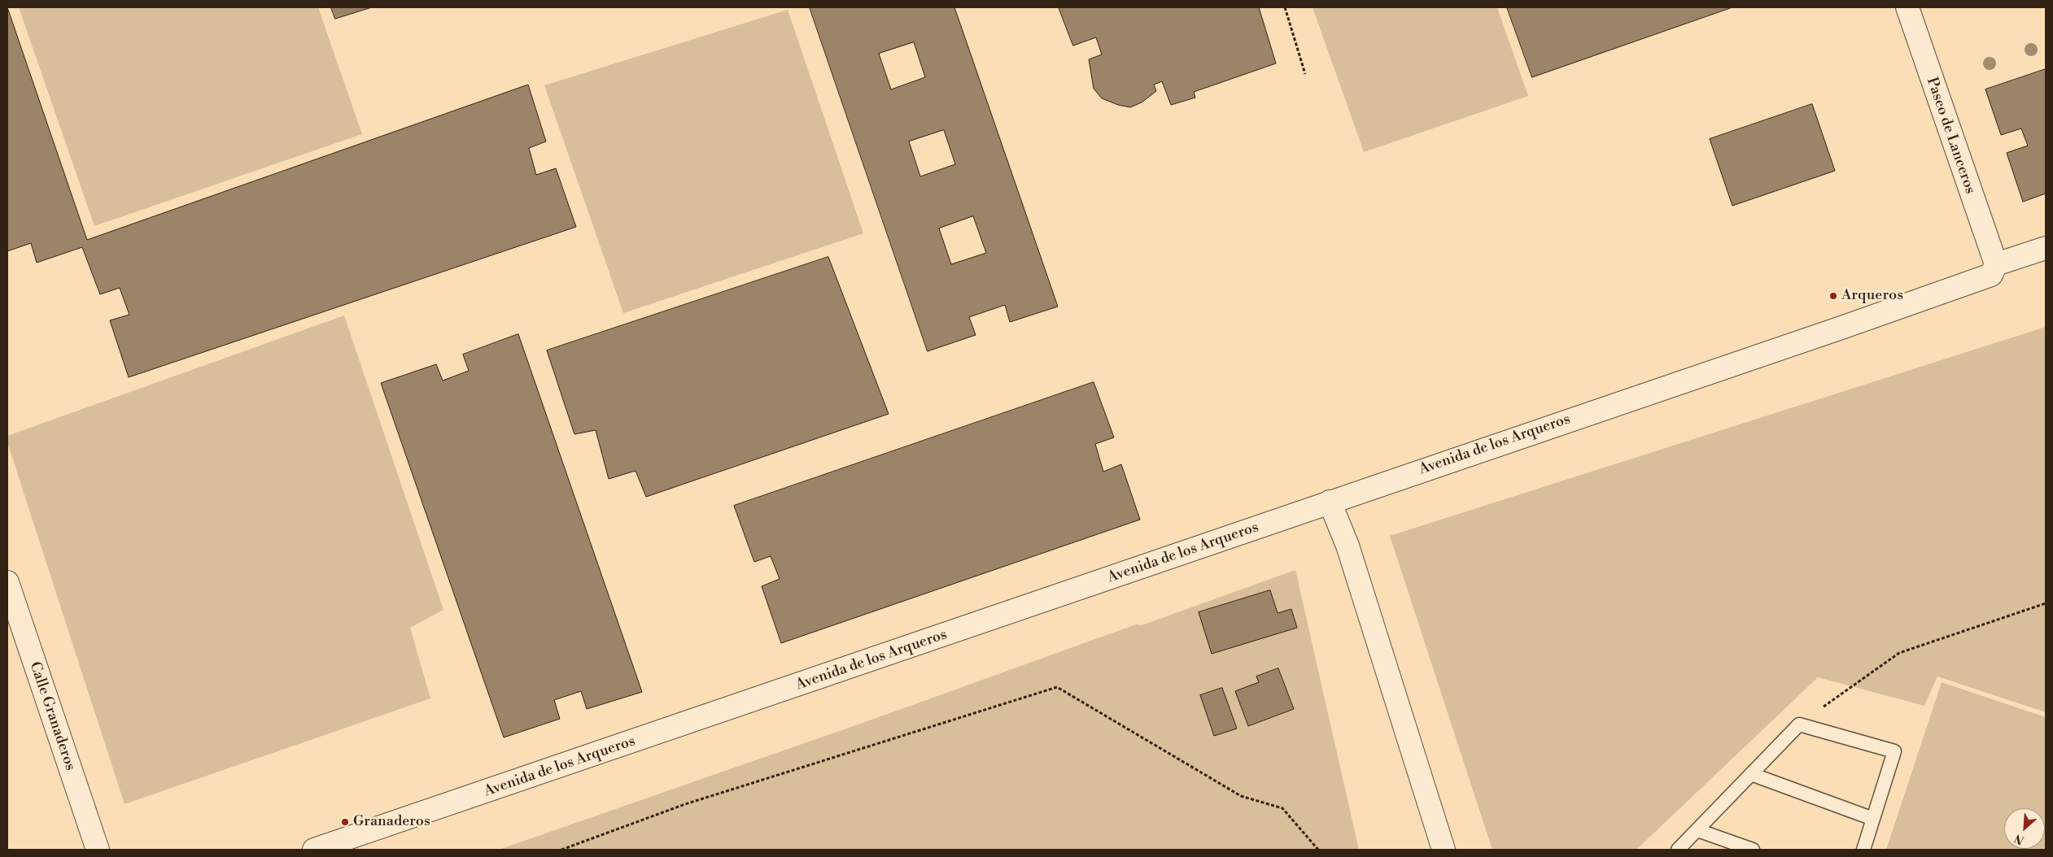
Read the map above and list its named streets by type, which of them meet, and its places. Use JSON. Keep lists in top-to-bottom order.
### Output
{
  "streets": {
    "street": ["Paseo de Lanceros", "Avenida de los Arqueros", "Calle Granaderos"]
  },
  "crossings": [
    ["Paseo de Lanceros", "Avenida de los Arqueros"]
  ],
  "places": ["Arqueros", "Granaderos"],
  "north": "bottom left"
}
